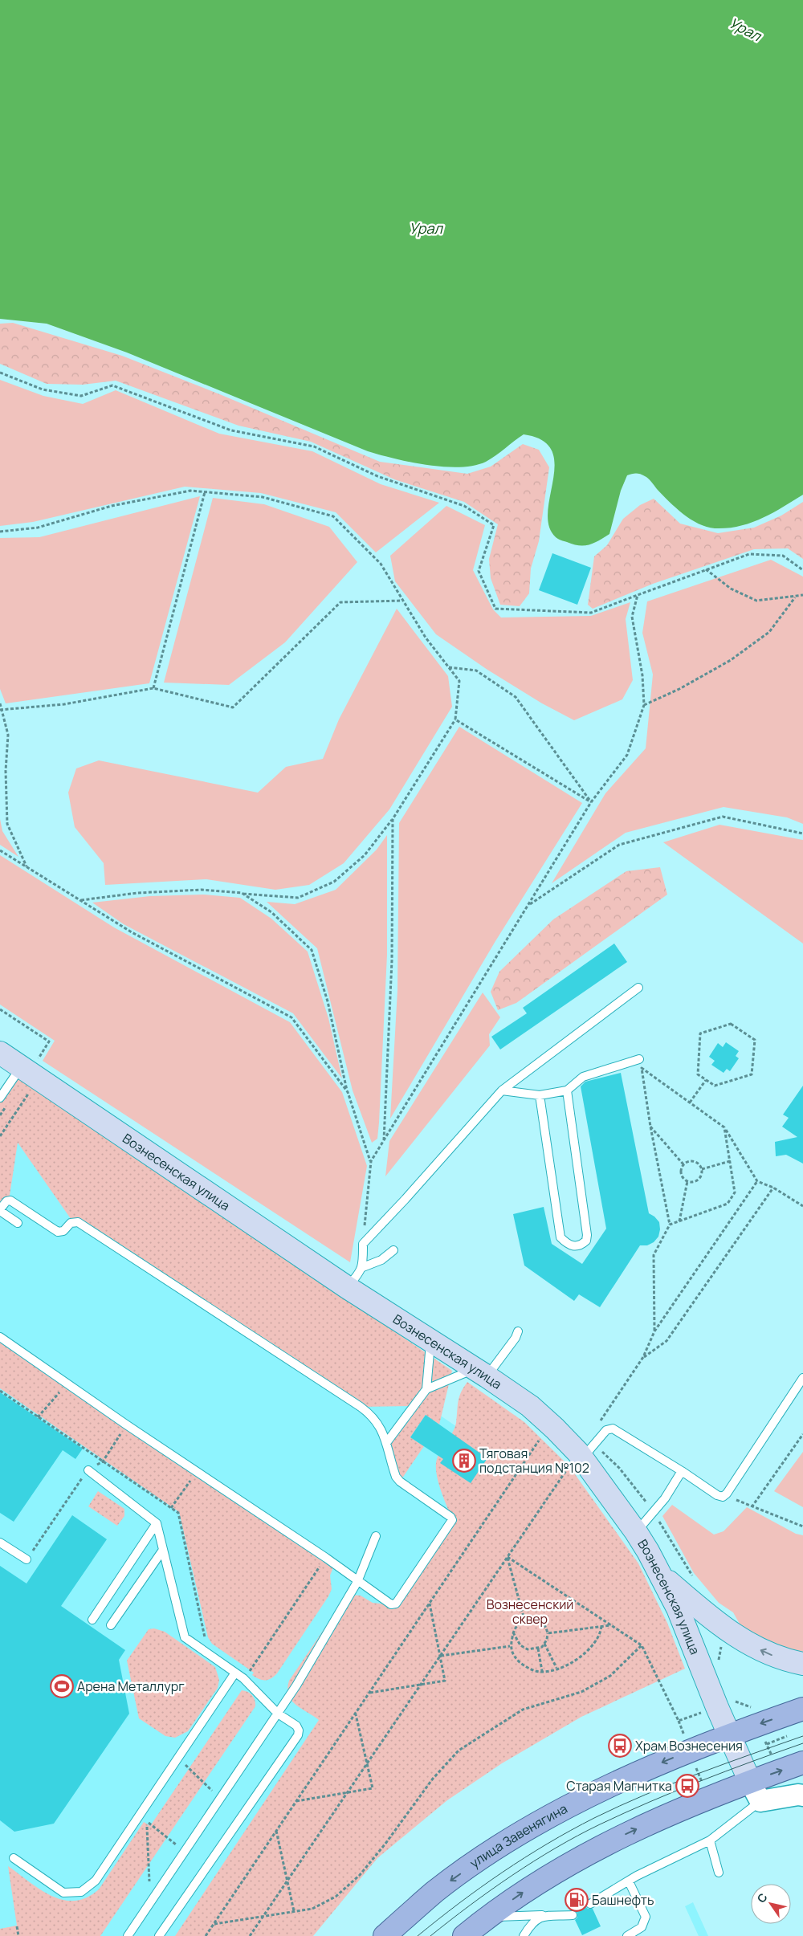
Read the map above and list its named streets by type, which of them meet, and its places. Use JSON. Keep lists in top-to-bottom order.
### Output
{
  "streets": {
    "main road": ["Вознесенская улица", "улица Завенягина"]
  },
  "crossings": [
    ["Вознесенская улица", "улица Завенягина"]
  ],
  "water": ["Урал"],
  "parks": ["Вознесенский cквер"],
  "places": {
    "building": ["Тяговая подстанция №102"],
    "sports": ["Арена Металлург"],
    "bus stop": ["Храм Вознесения", "Старая Магнитка"],
    "fuel station": ["Башнефть"]
  },
  "north": "top left"
}
